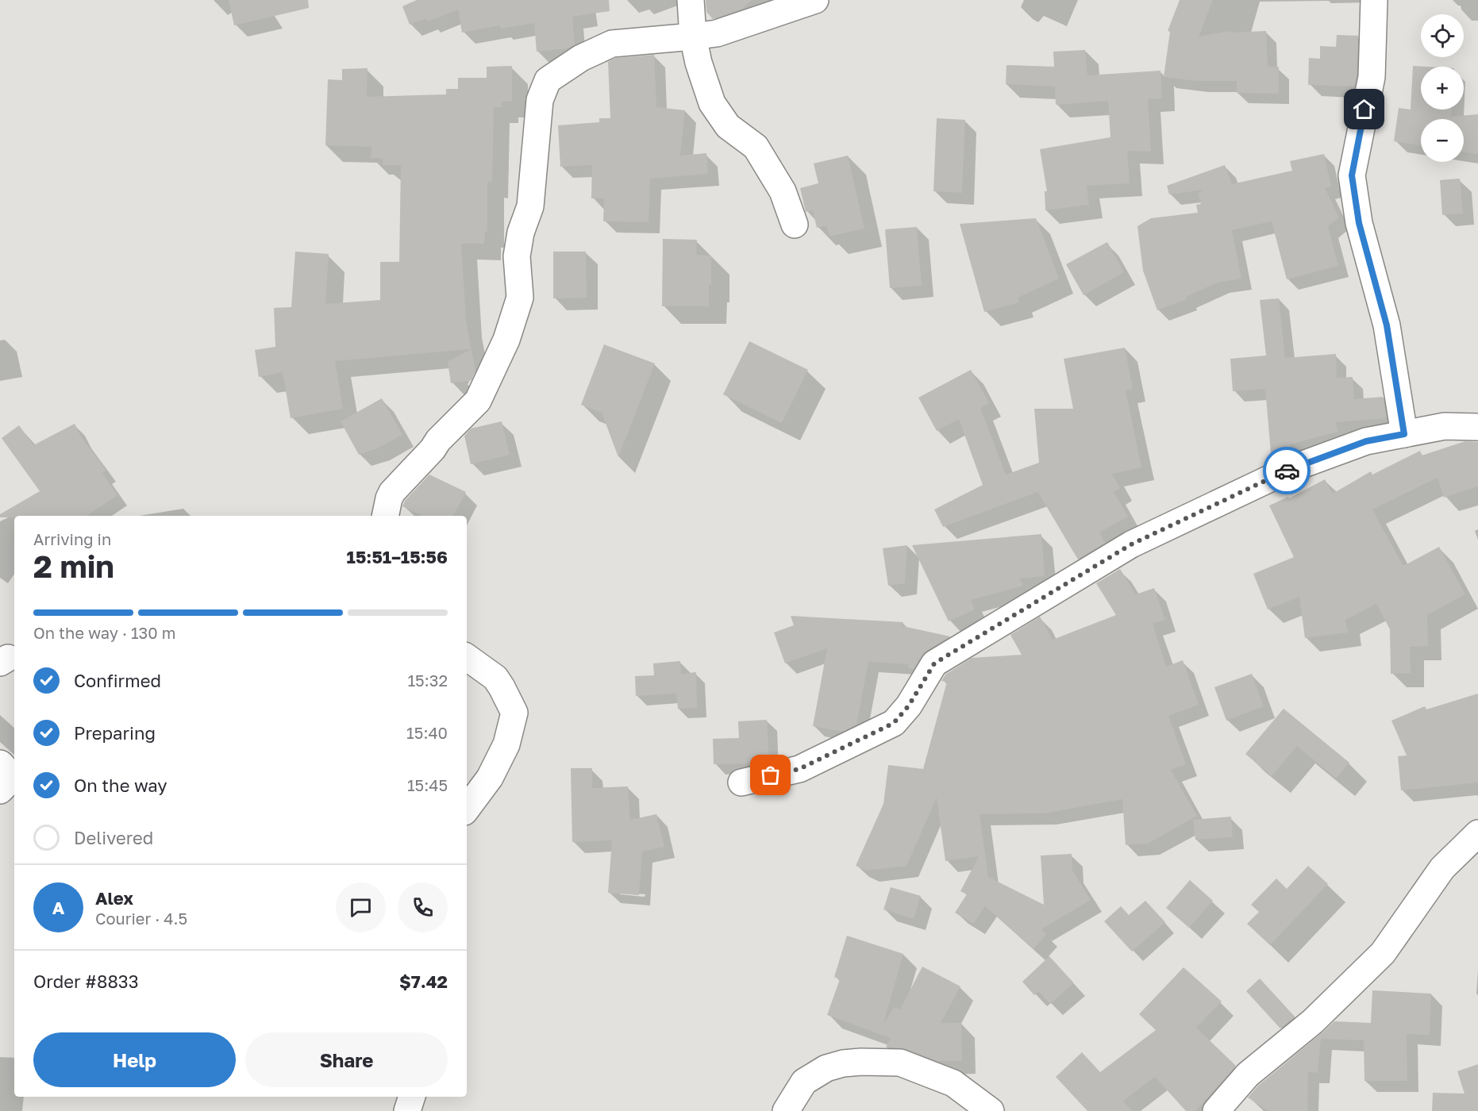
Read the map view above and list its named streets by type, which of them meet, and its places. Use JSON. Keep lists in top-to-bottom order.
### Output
{
  "page": {
    "map_buttons": ["+", "−"],
    "heading": ["2 min", "Arriving in", "15:51–15:56"],
    "panel": [
      "Alex",
      "Courier · 4.5",
      "Order #8833",
      "$7.42"
    ],
    "bar": "On the way · 130 m",
    "list": [
      ["Confirmed", "15:32"],
      ["Preparing", "15:40"],
      ["On the way", "15:45"],
      "Delivered"
    ],
    "round": "A",
    "buttons": ["Help", "Share"]
  }
}
